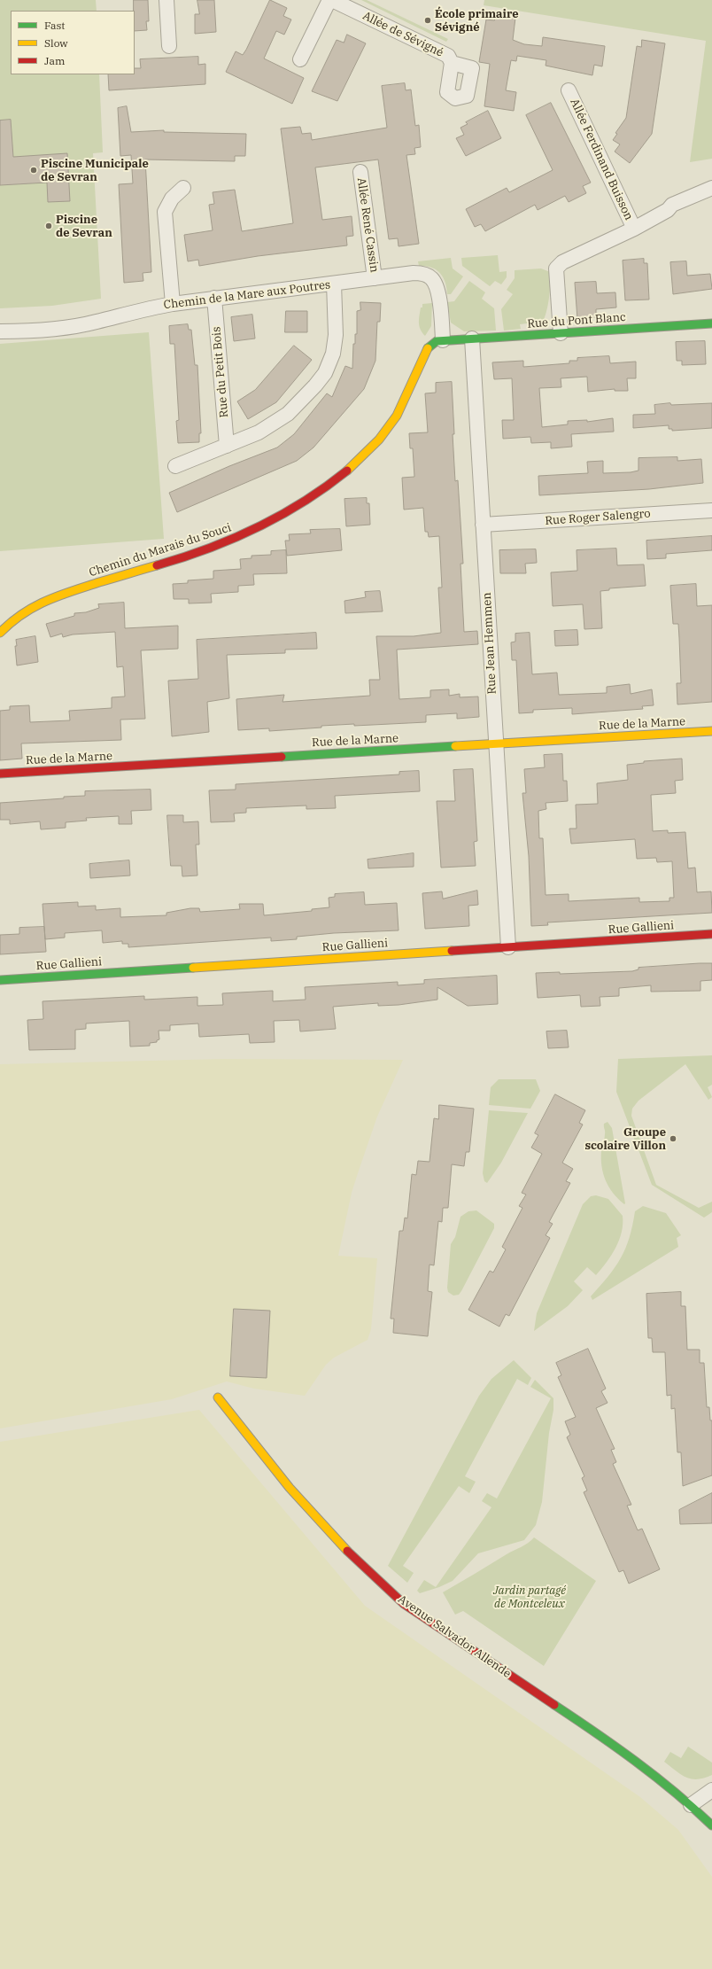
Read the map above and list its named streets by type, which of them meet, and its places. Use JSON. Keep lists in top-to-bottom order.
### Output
{
  "streets": {
    "street": [
      "Allée de Sévigné",
      "Allée Ferdinand Buisson",
      "Allée René Cassin",
      "Chemin de la Mare aux Poutres",
      "Rue du Pont Blanc",
      "Rue du Petit Bois",
      "Rue Roger Salengro",
      "Chemin du Marais du Souci",
      "Rue Jean Hemmen",
      "Rue de la Marne",
      "Rue Gallieni",
      "Avenue Salvador Allende"
    ]
  },
  "crossings": [
    ["Allée René Cassin", "Chemin de la Mare aux Poutres"],
    ["Chemin de la Mare aux Poutres", "Rue du Pont Blanc"],
    ["Chemin de la Mare aux Poutres", "Rue du Petit Bois"],
    ["Chemin de la Mare aux Poutres", "Chemin du Marais du Souci"],
    ["Rue du Pont Blanc", "Chemin du Marais du Souci"],
    ["Rue du Pont Blanc", "Rue Jean Hemmen"],
    ["Rue Roger Salengro", "Rue Jean Hemmen"],
    ["Rue Jean Hemmen", "Rue de la Marne"],
    ["Rue Jean Hemmen", "Rue Gallieni"]
  ],
  "parks": ["Jardin partagé de Montceleux"],
  "places": [
    "École primaire Sévigné",
    "Piscine Municipale de Sevran",
    "Piscine de Sevran",
    "Groupe scolaire Villon"
  ],
  "legend": ["Fast", "Slow", "Jam"]
}
